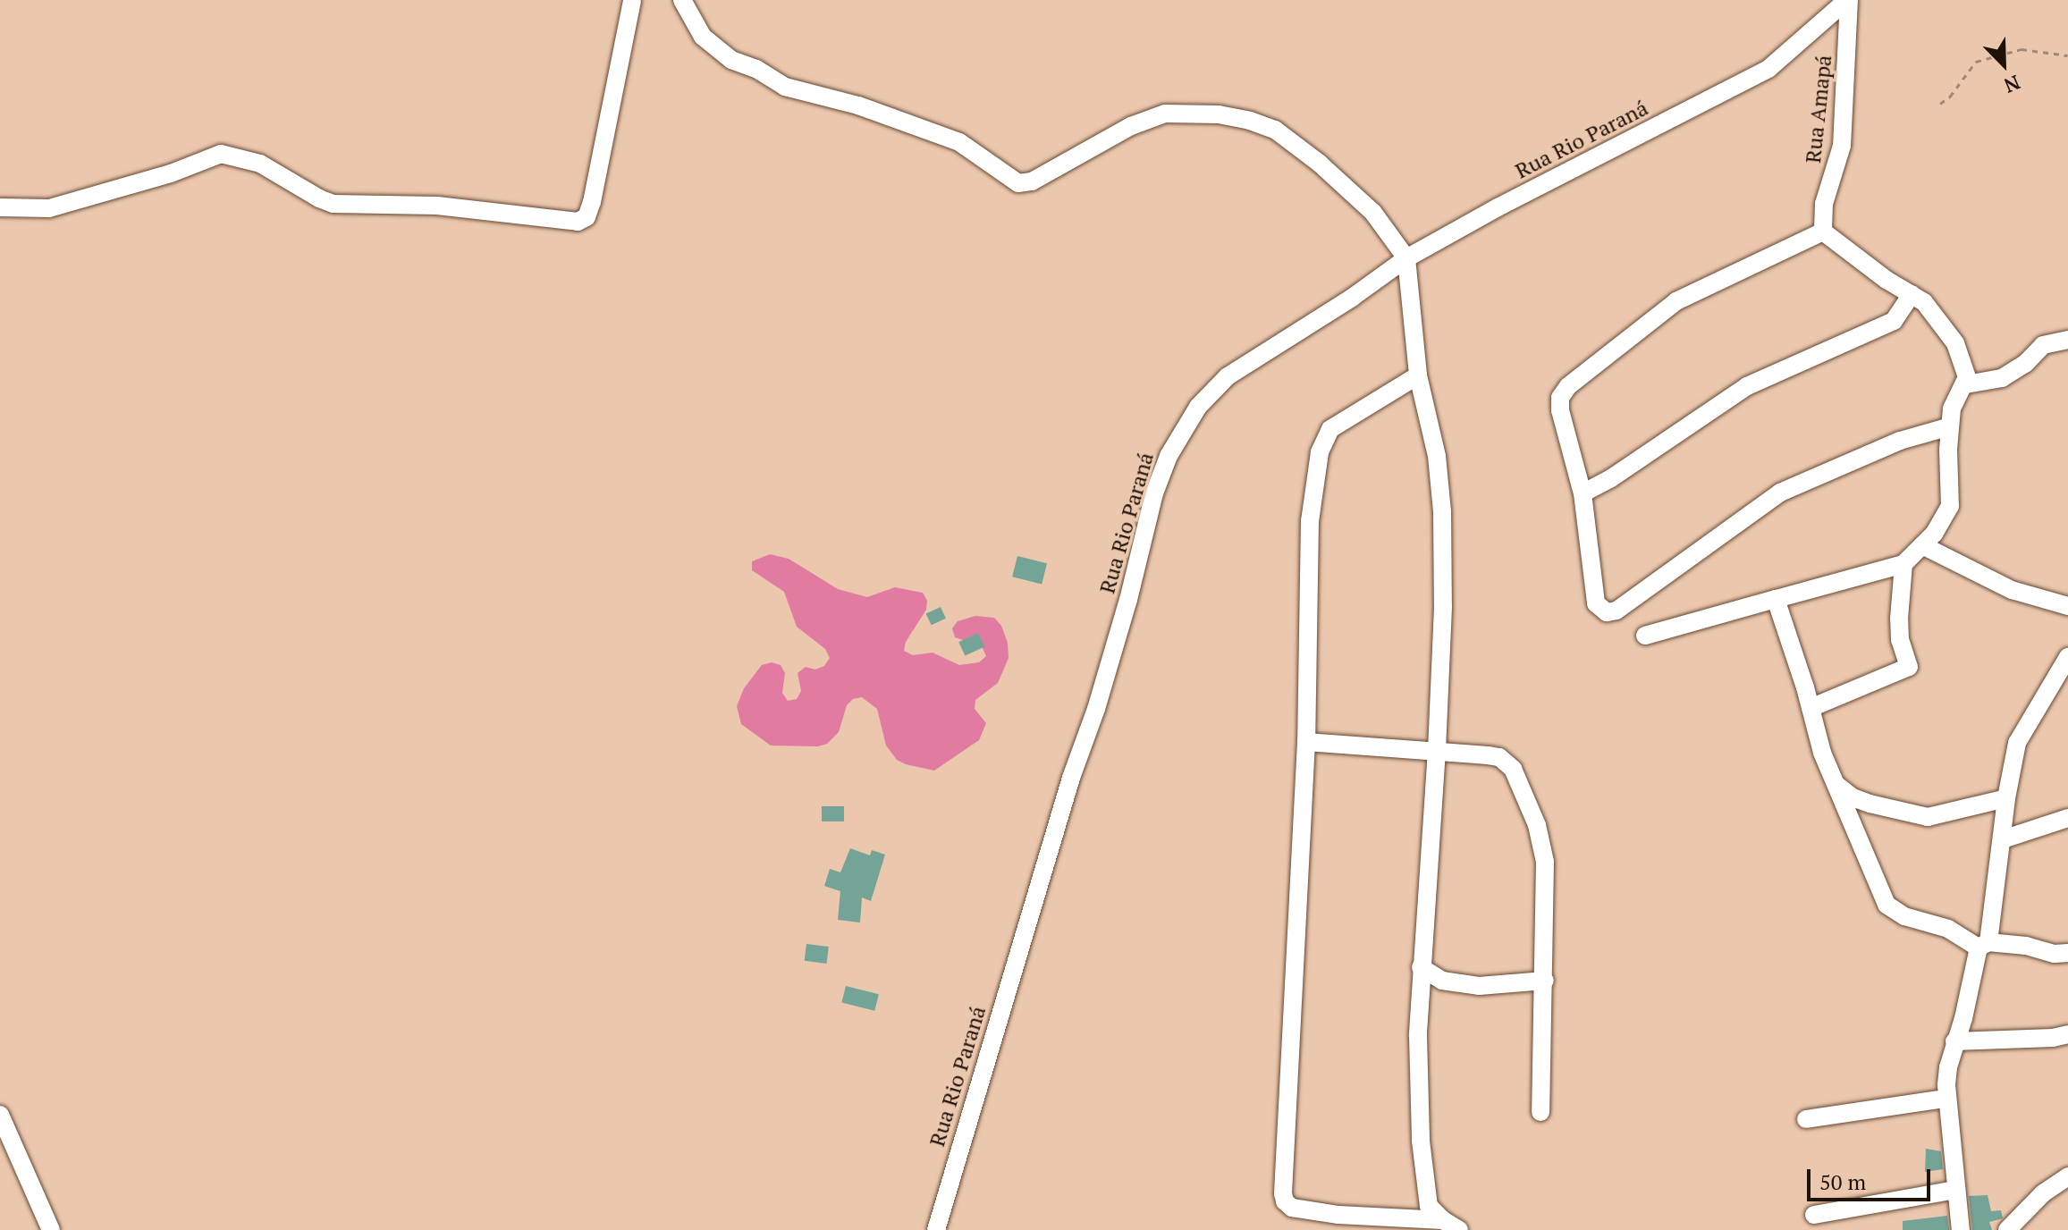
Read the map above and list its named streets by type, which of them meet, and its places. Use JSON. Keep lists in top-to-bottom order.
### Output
{
  "streets": {
    "street": ["Rua Amapá", "Rua Rio Paraná"]
  },
  "crossings": [
    ["Rua Amapá", "Rua Rio Paraná"]
  ],
  "scale_bar": "50 m",
  "north": "bottom right"
}
